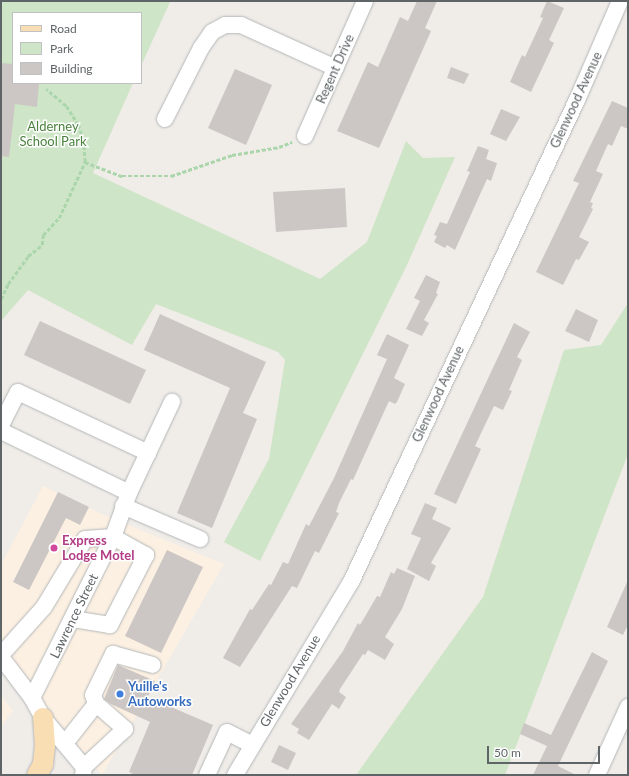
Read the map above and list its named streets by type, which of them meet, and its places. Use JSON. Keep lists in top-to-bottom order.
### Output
{
  "streets": {
    "street": ["Regent Drive", "Glenwood Avenue", "Lawrence Street"]
  },
  "parks": ["Alderney School Park"],
  "places": ["Express Lodge Motel", "Yuille's Autoworks"],
  "legend": ["Road", "Park", "Building"],
  "scale_bar": "50 m"
}
